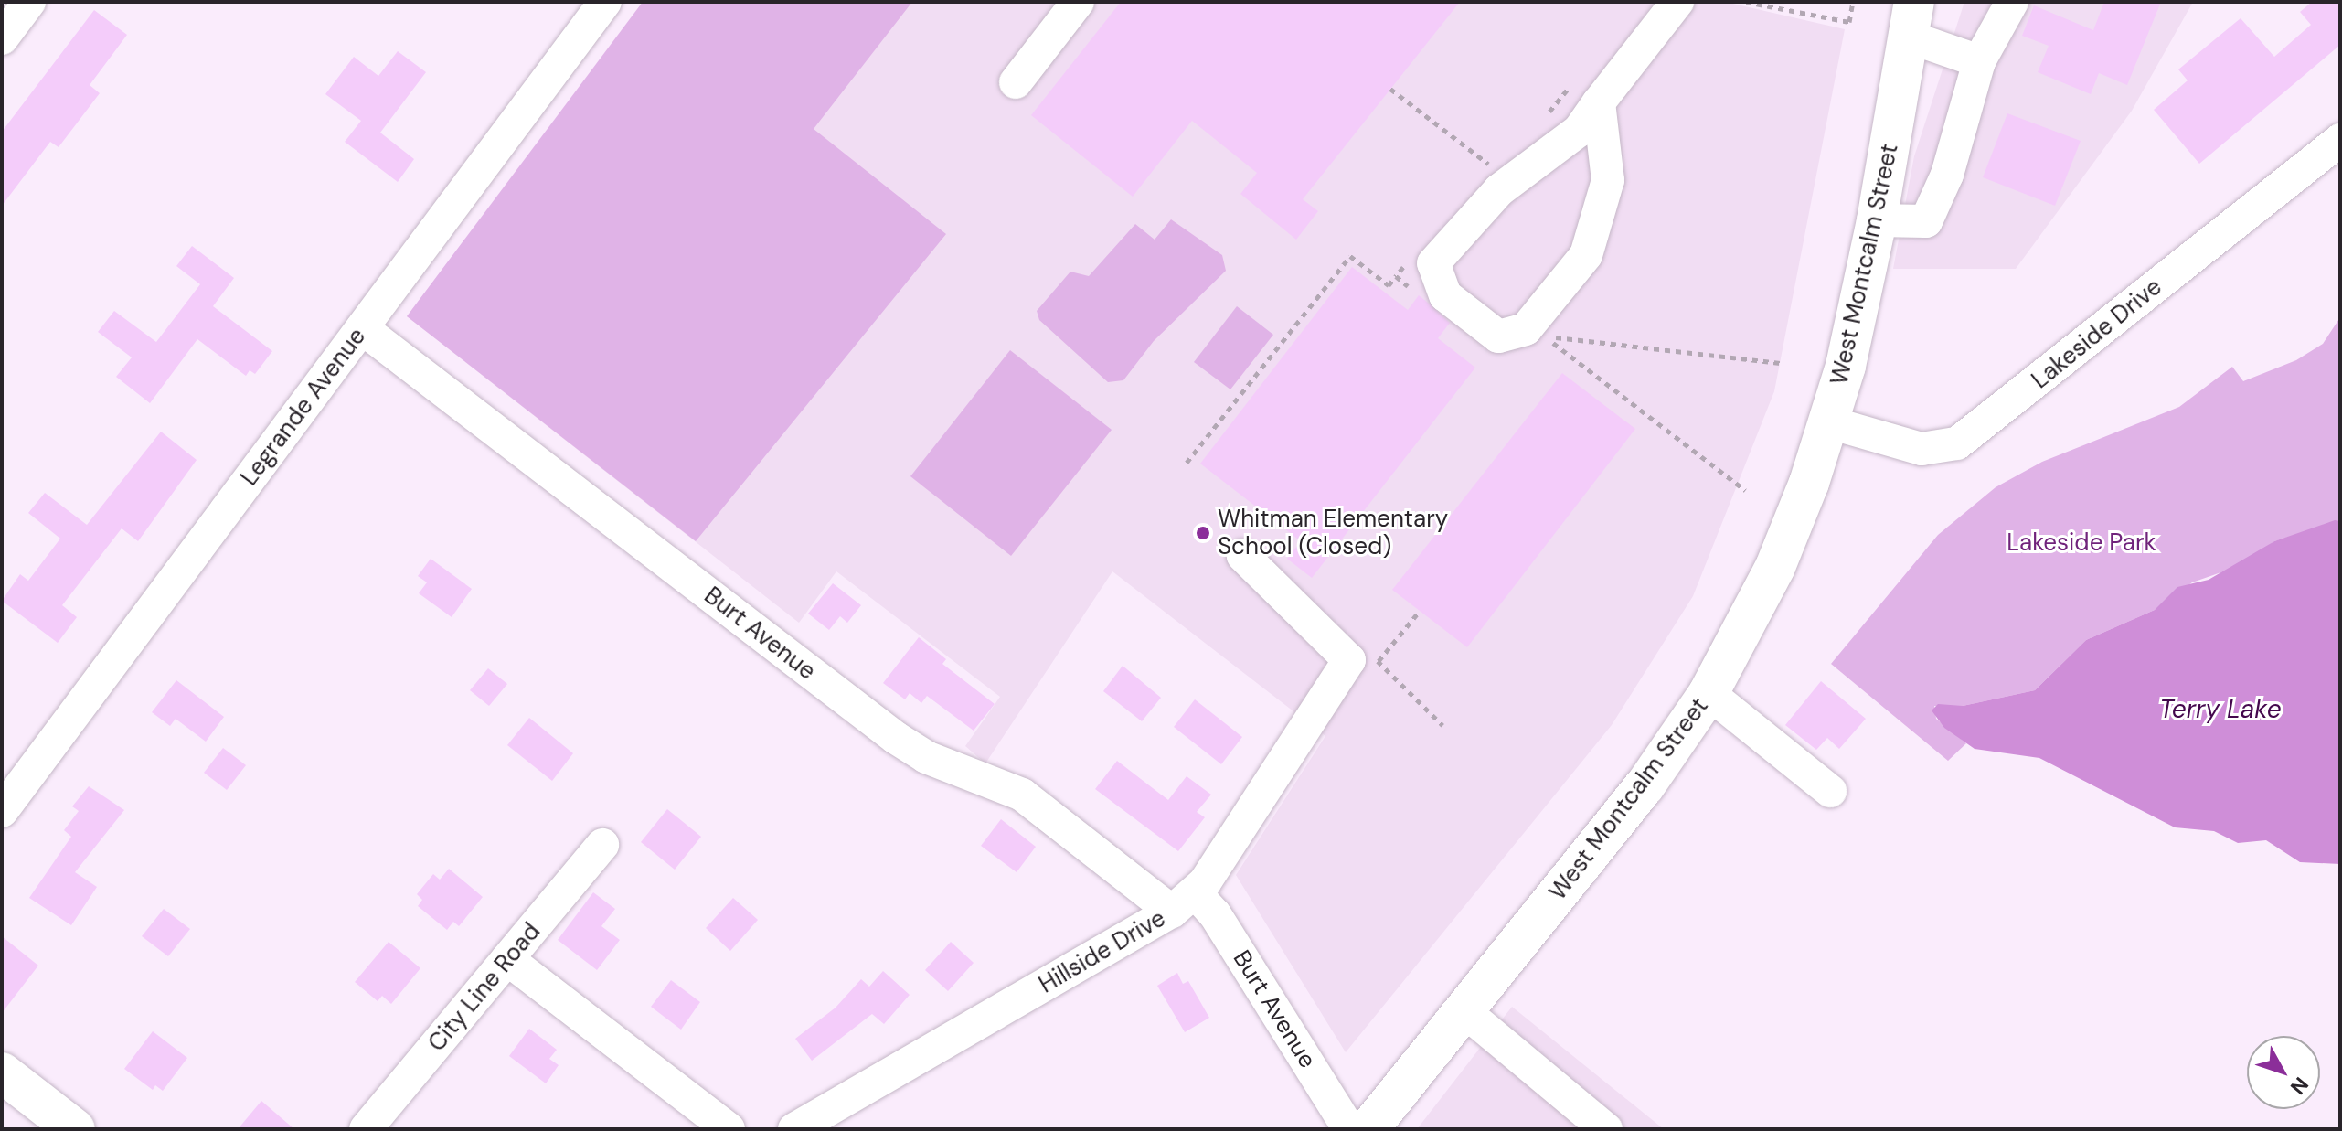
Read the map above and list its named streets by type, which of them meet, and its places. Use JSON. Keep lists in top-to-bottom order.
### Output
{
  "streets": {
    "main road": ["West Montcalm Street"],
    "street": [
      "Lakeside Drive",
      "Legrande Avenue",
      "Burt Avenue",
      "Hillside Drive",
      "City Line Road"
    ]
  },
  "crossings": [
    ["West Montcalm Street", "Lakeside Drive"],
    ["Legrande Avenue", "Burt Avenue"],
    ["Burt Avenue", "Hillside Drive"]
  ],
  "water": ["Terry Lake"],
  "parks": ["Lakeside Park"],
  "places": ["Whitman Elementary School (Closed)"],
  "north": "bottom right"
}
